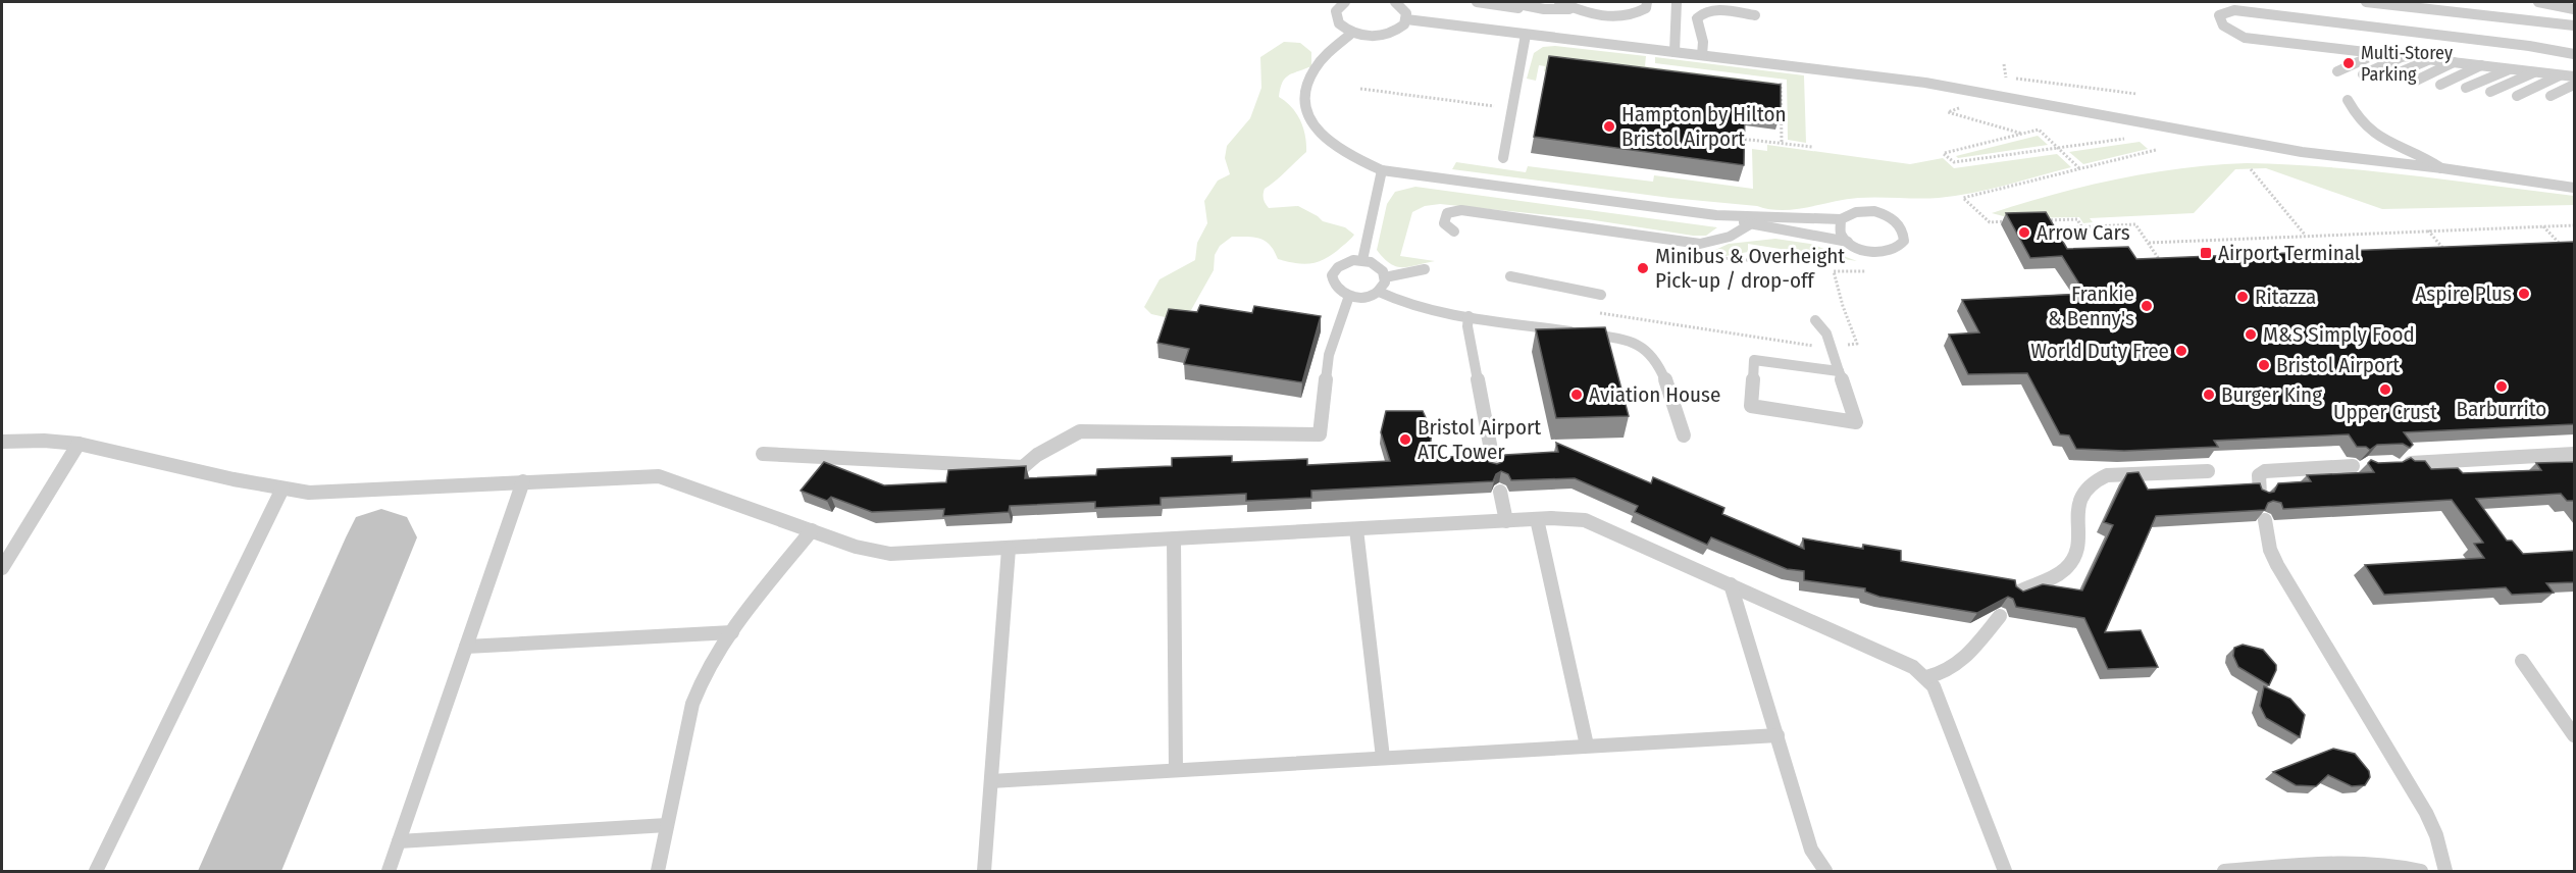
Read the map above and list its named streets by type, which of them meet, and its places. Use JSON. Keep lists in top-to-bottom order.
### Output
{
  "places": {
    "other": [
      "Multi-Storey Parking",
      "Hampton by Hilton Bristol Airport",
      "Arrow Cars",
      "Minibus & Overheight Pick-up / drop-off",
      "Aspire Plus",
      "Ritazza",
      "Frankie & Benny's",
      "M&S Simply Food",
      "World Duty Free",
      "Bristol Airport",
      "Barburrito",
      "Upper Crust",
      "Aviation House",
      "Burger King",
      "Bristol Airport ATC Tower"
    ],
    "transit": ["Airport Terminal"]
  }
}
